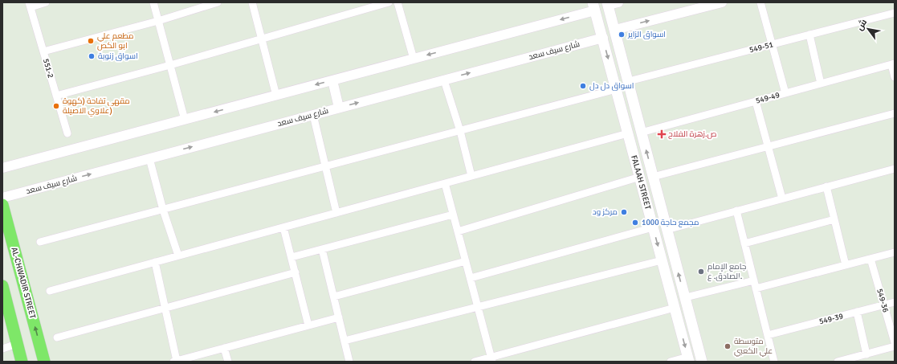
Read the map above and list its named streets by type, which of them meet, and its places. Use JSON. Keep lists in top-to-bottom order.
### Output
{
  "streets": {
    "main road": ["FALAAH STREET", "AL-CHWADIR STREET"],
    "street": [
      "549-51",
      "شارع سيف سعد",
      "551-2",
      "549-49",
      "549-36",
      "549-39"
    ]
  },
  "crossings": [
    ["549-51", "FALAAH STREET"],
    ["شارع سيف سعد", "FALAAH STREET"],
    ["549-49", "FALAAH STREET"],
    ["549-36", "549-39"]
  ],
  "places": {
    "other": [
      "اسواق الزاير",
      "مطعم علي ابو الكص",
      "اسواق زنوبة",
      "اسواق دل دل",
      "مقهى تفاحة (كهوة علاوي الاصيلة)",
      "مركز ود",
      "مجمع حاجة 1000",
      "جامع الإمام الصادق. ع.",
      "متوسطة علي الكعبي"
    ],
    "health": ["ص.زهرة الفلاح"]
  },
  "north": "top left"
}
